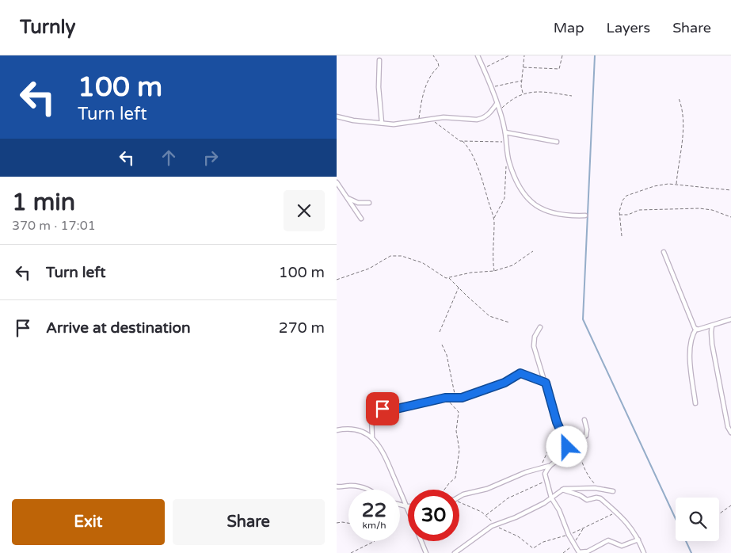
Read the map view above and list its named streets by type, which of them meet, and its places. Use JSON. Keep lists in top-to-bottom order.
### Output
{
  "page": {
    "header": "Turnly",
    "nav": ["Map", "Layers", "Share"],
    "turn": ["100 m", "Turn left"],
    "heading": ["1 min", "370 m · 17:01"],
    "list": [
      {
        "name": "Turn left",
        "value": "100 m"
      },
      {
        "name": "Arrive at destination",
        "value": "270 m"
      }
    ],
    "speed": "22 km/h",
    "limit": "30",
    "buttons": ["Exit", "Share"]
  }
}
